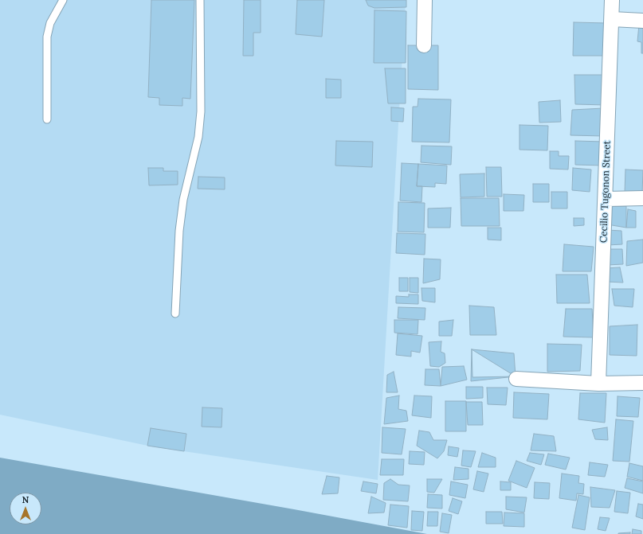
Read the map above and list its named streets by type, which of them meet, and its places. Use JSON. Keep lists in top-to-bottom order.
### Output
{
  "streets": {
    "street": ["Cecilio Tugonon Street"]
  },
  "north": "top"
}
